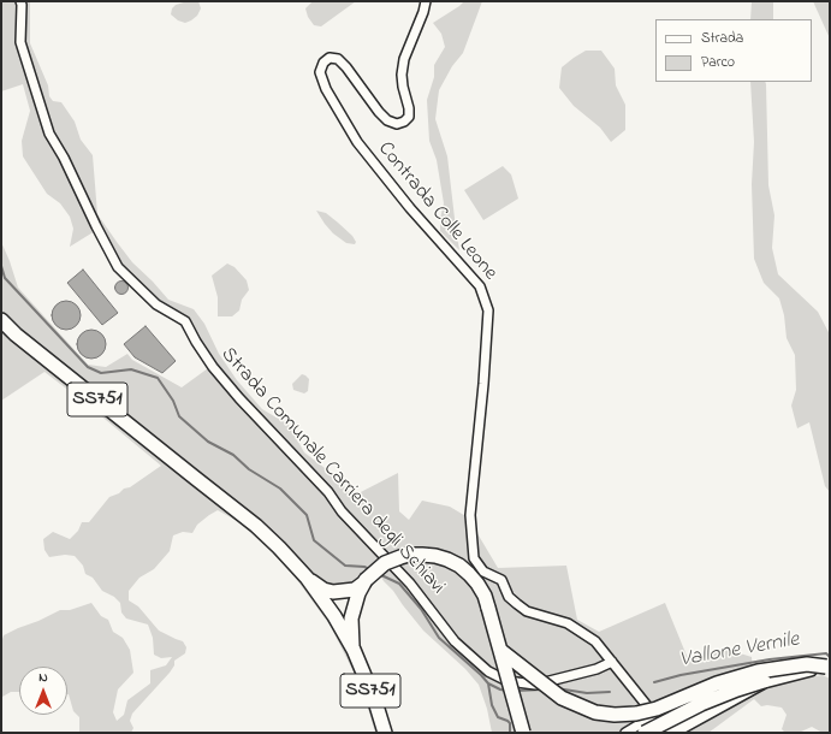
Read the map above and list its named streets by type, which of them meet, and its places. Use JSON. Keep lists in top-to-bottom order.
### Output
{
  "streets": {
    "main road": ["SS751"],
    "street": ["Contrada Colle Leone", "Strada Comunale Carriera degli Schiavi"]
  },
  "crossings": [
    ["Contrada Colle Leone", "Strada Comunale Carriera degli Schiavi"]
  ],
  "water": ["Vallone Vernile"],
  "legend": ["Strada", "Parco"],
  "north": "top"
}
